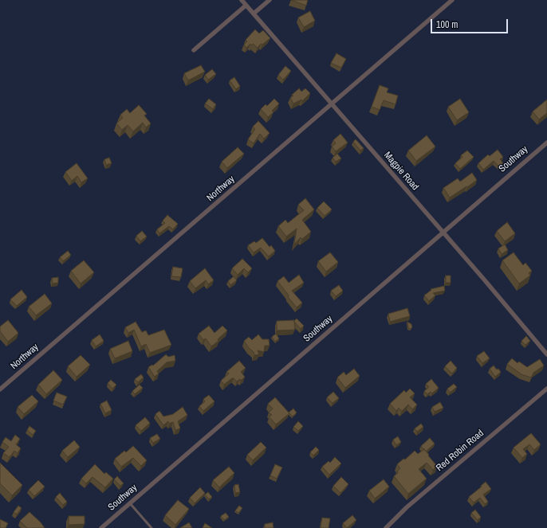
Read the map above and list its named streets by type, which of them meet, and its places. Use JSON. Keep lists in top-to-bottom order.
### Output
{
  "streets": {
    "street": [
      "Southway",
      "Magpie Road",
      "Northway",
      "Red Robin Road"
    ]
  },
  "crossings": [
    ["Southway", "Magpie Road"],
    ["Magpie Road", "Northway"]
  ],
  "scale_bar": "100 m"
}
